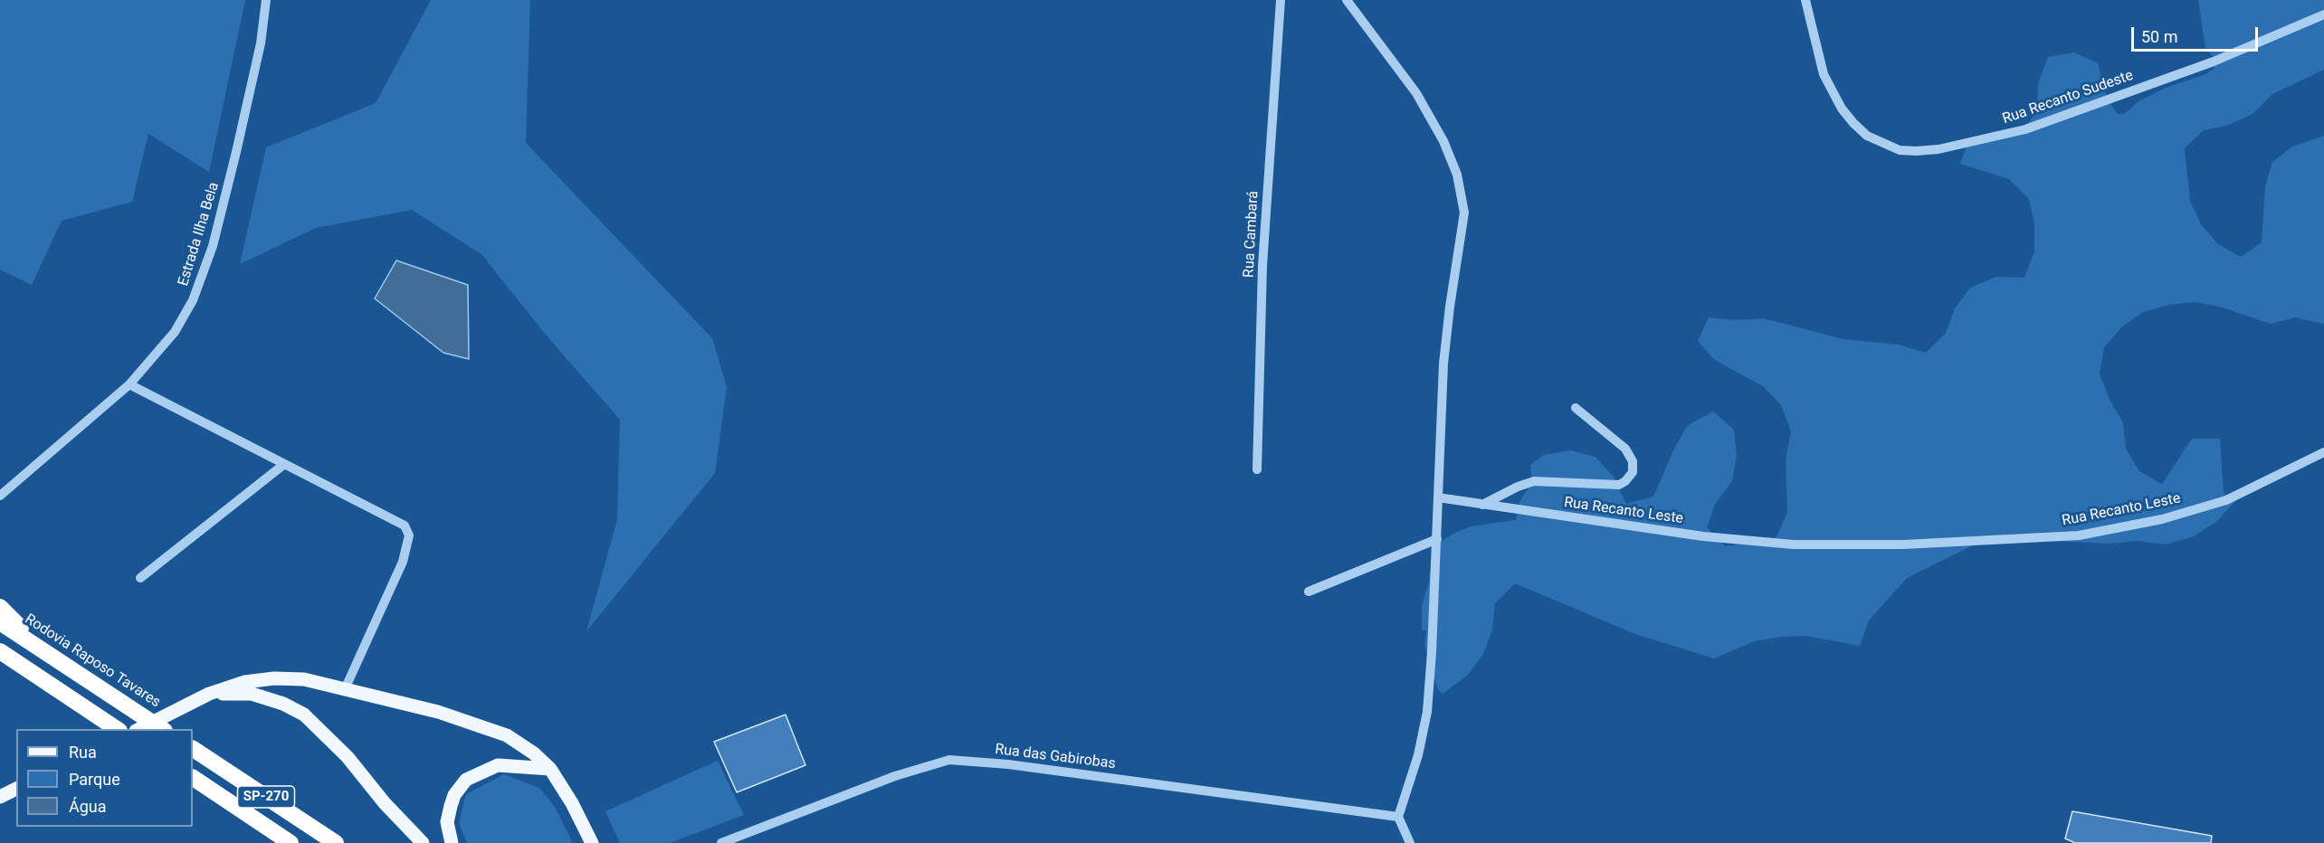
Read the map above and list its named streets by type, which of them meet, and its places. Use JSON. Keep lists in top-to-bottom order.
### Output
{
  "streets": {
    "highway": ["Rodovia Raposo Tavares", "SP-270"],
    "street": [
      "Rua Recanto Sudeste",
      "Estrada Ilha Bela",
      "Rua Cambará",
      "Rua Recanto Leste",
      "Rua das Gabirobas"
    ]
  },
  "legend": ["Rua", "Parque", "Água"],
  "scale_bar": "50 m"
}
